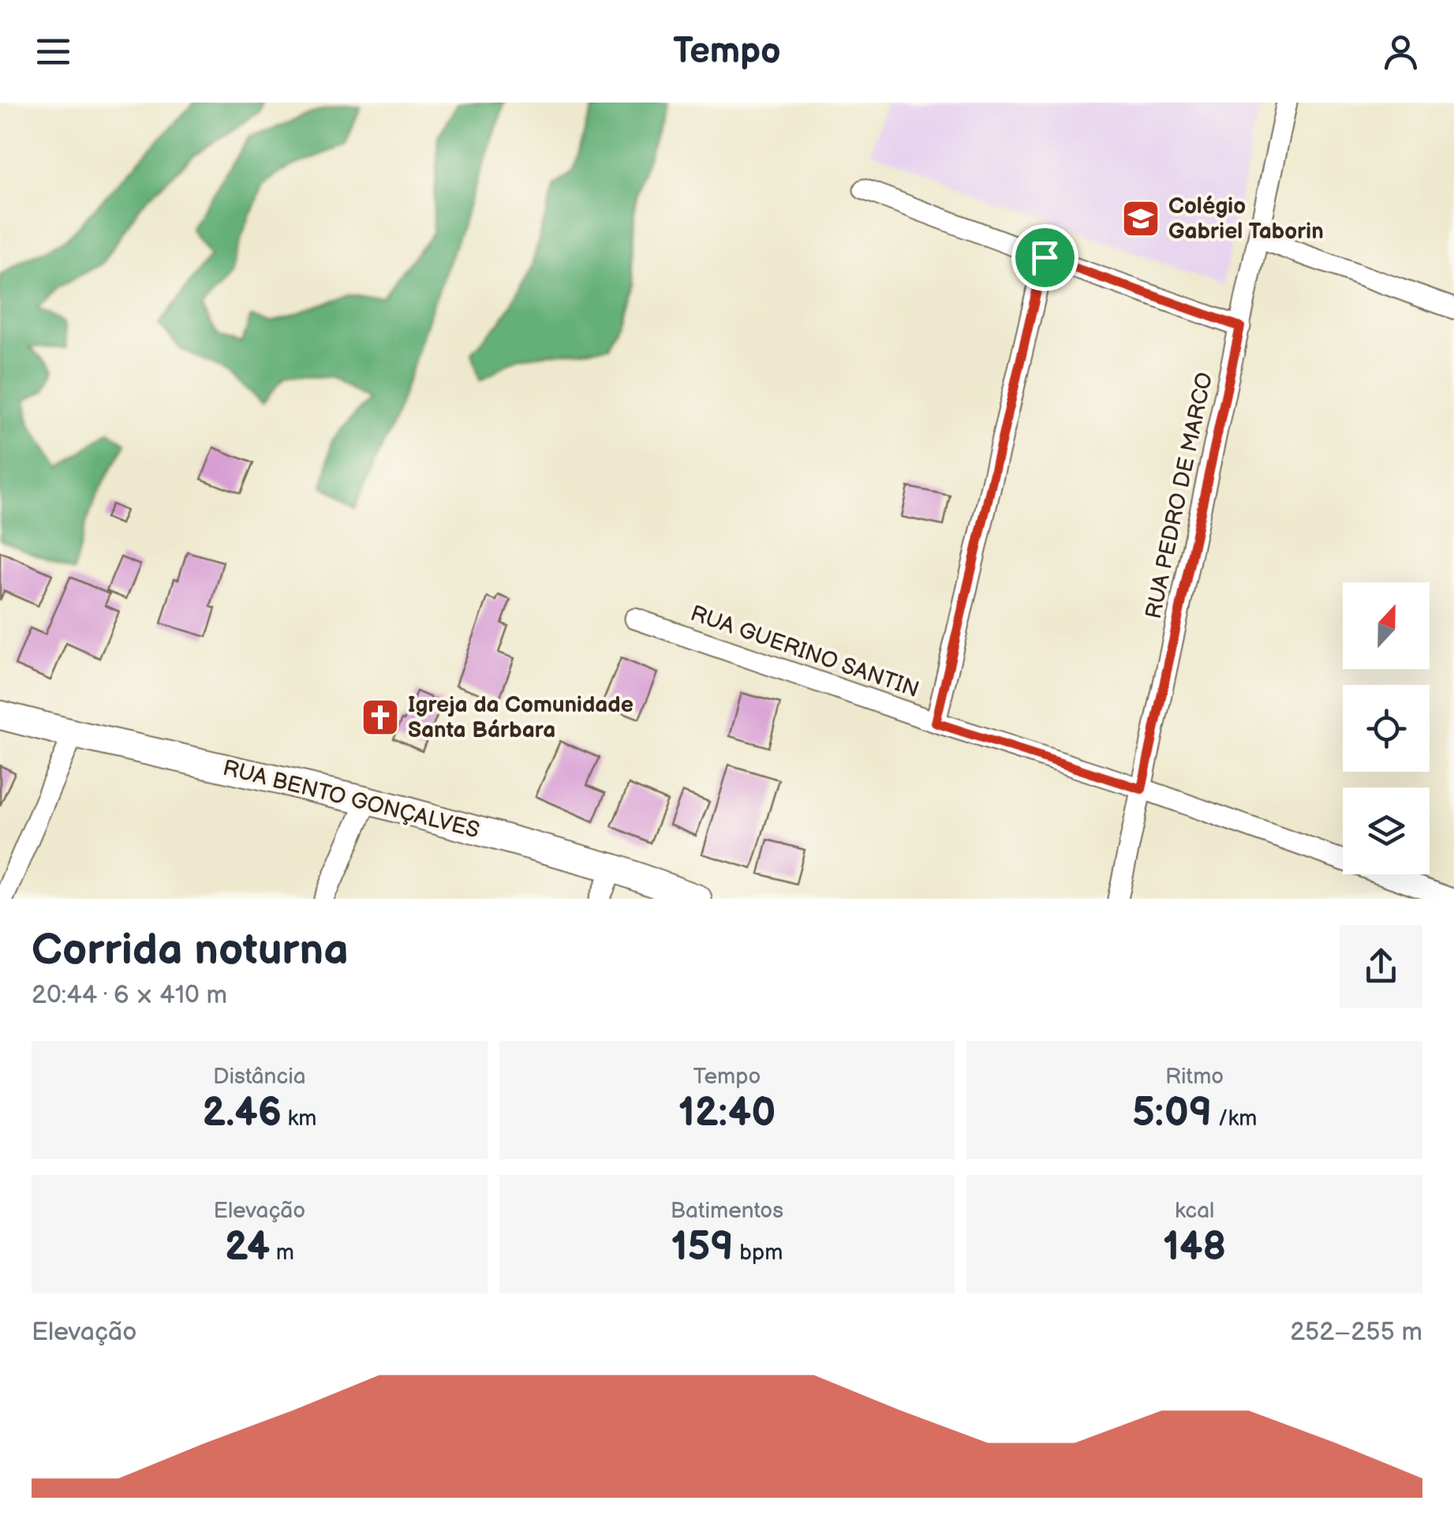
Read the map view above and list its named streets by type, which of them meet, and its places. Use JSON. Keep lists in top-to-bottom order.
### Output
{
  "streets": {
    "street": ["RUA PEDRO DE MARCO", "RUA GUERINO SANTIN", "RUA BENTO GONÇALVES"]
  },
  "crossings": [
    ["RUA PEDRO DE MARCO", "RUA GUERINO SANTIN"]
  ],
  "places": {
    "school or university": ["Colégio Gabriel Taborin"],
    "church": ["Igreja da Comunidade Santa Bárbara"]
  },
  "north": "top",
  "page": {
    "header": "Tempo",
    "heading": ["Corrida noturna", "20:44 · 6 × 410 m"],
    "stats": [
      ["Distância", "2.46 km"],
      ["Tempo", "12:40"],
      ["Ritmo", "5:09 /km"],
      ["Elevação", "24 m"],
      ["Batimentos", "159 bpm"],
      ["kcal", "148"]
    ],
    "chart": ["Elevação", "252–255 m"]
  }
}
